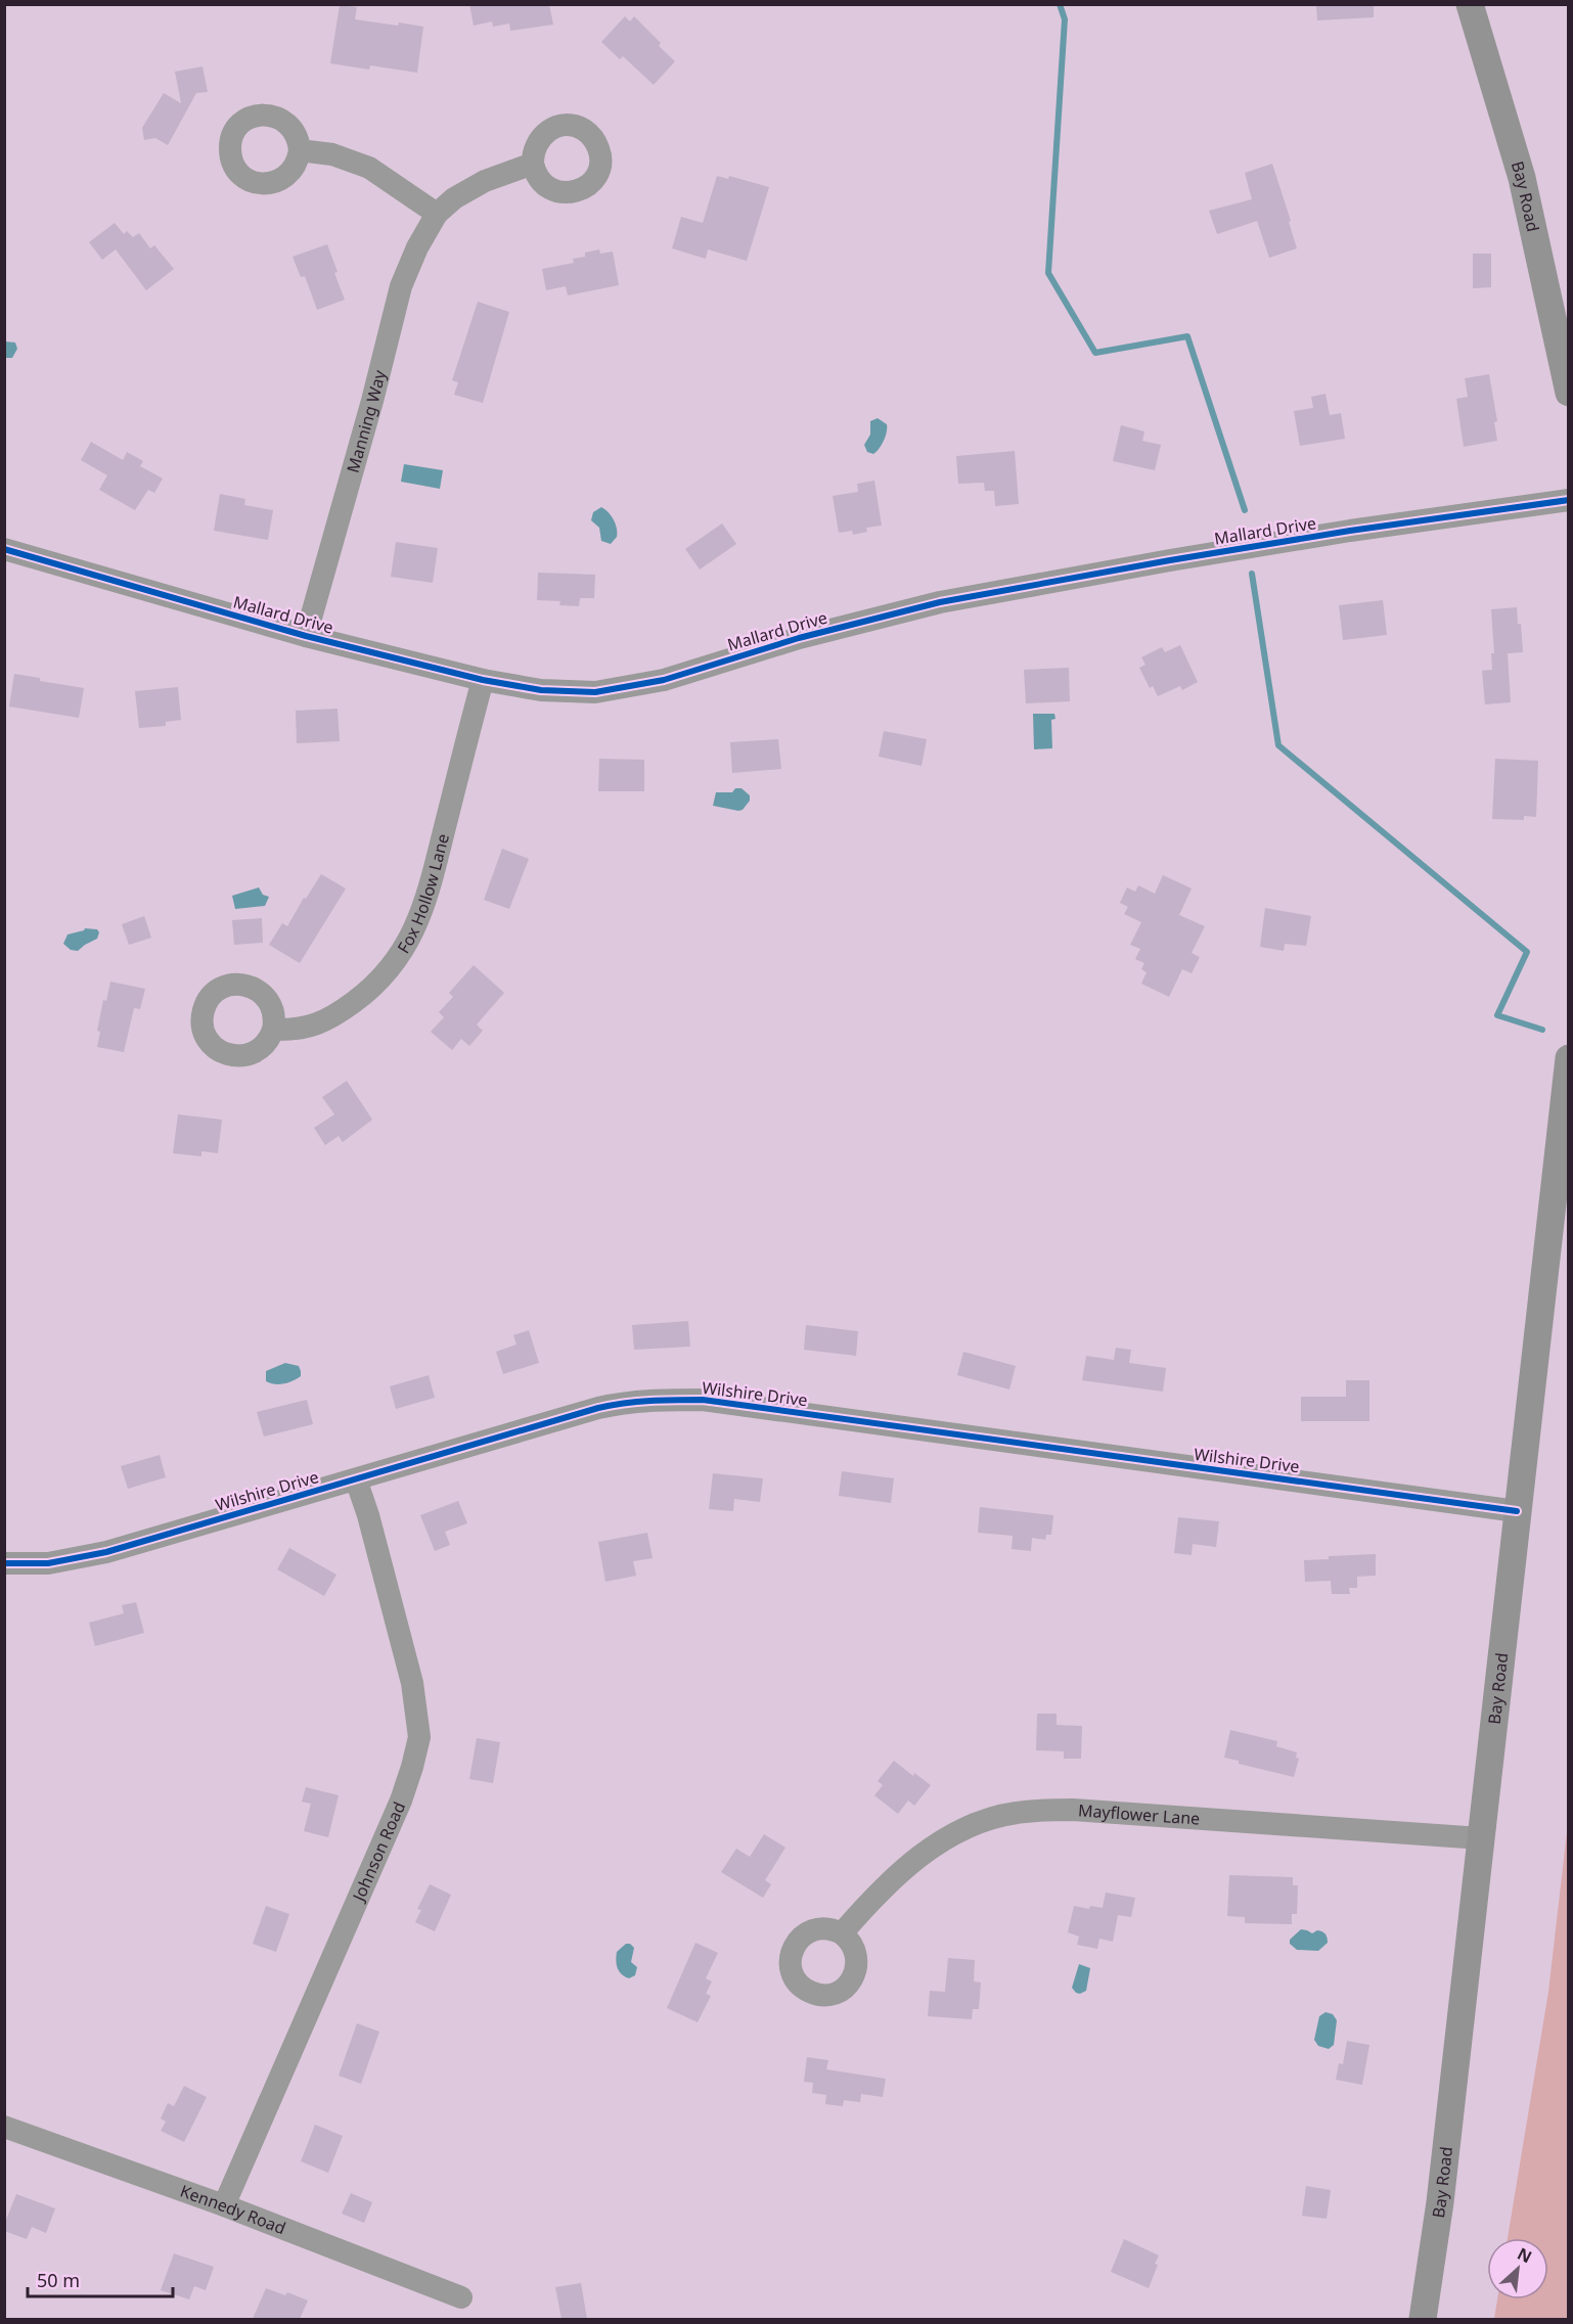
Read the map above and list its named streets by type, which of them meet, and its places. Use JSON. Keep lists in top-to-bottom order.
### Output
{
  "streets": {
    "main road": ["Bay Road"],
    "street": [
      "Manning Way",
      "Mallard Drive",
      "Fox Hollow Lane",
      "Wilshire Drive",
      "Mayflower Lane",
      "Johnson Road",
      "Kennedy Road"
    ]
  },
  "crossings": [
    ["Bay Road", "Wilshire Drive"],
    ["Bay Road", "Mayflower Lane"],
    ["Manning Way", "Mallard Drive"],
    ["Mallard Drive", "Fox Hollow Lane"],
    ["Wilshire Drive", "Johnson Road"],
    ["Johnson Road", "Kennedy Road"]
  ],
  "scale_bar": "50 m",
  "north": "top right"
}
